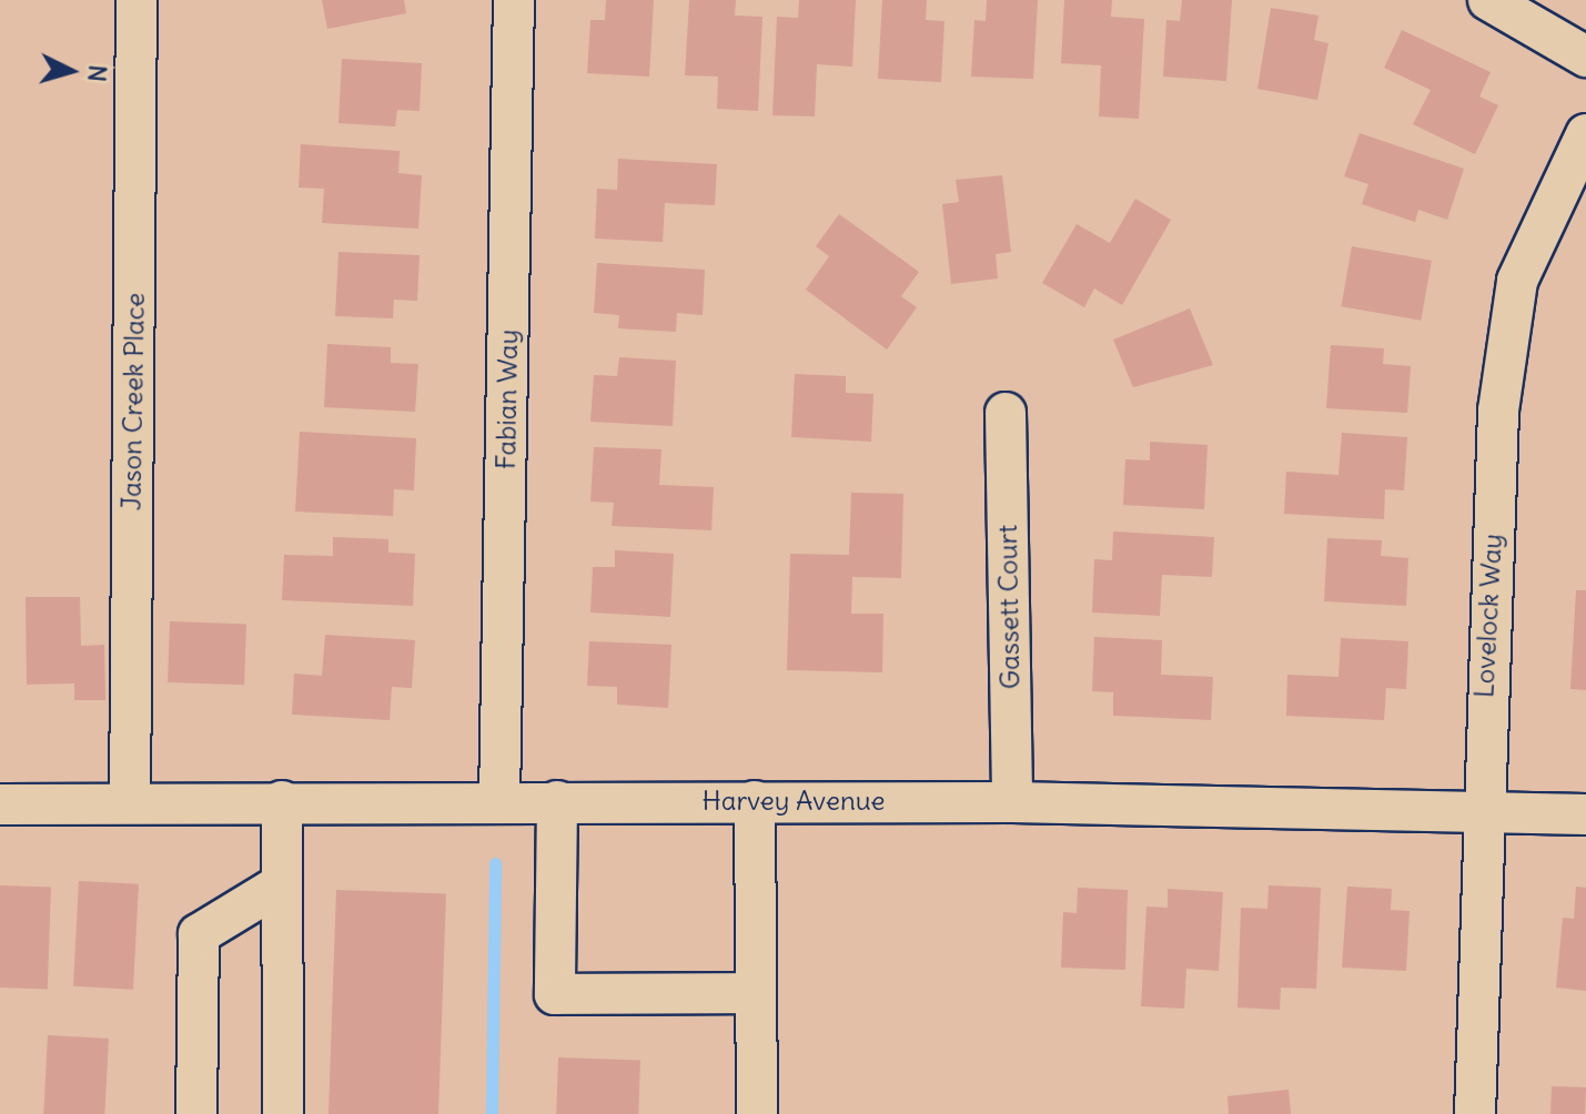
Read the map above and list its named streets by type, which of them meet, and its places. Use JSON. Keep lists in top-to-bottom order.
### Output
{
  "streets": {
    "street": [
      "Fabian Way",
      "Jason Creek Place",
      "Gassett Court",
      "Lovelock Way",
      "Harvey Avenue"
    ]
  },
  "crossings": [
    ["Fabian Way", "Harvey Avenue"],
    ["Jason Creek Place", "Harvey Avenue"],
    ["Gassett Court", "Harvey Avenue"],
    ["Lovelock Way", "Harvey Avenue"]
  ],
  "north": "right"
}
